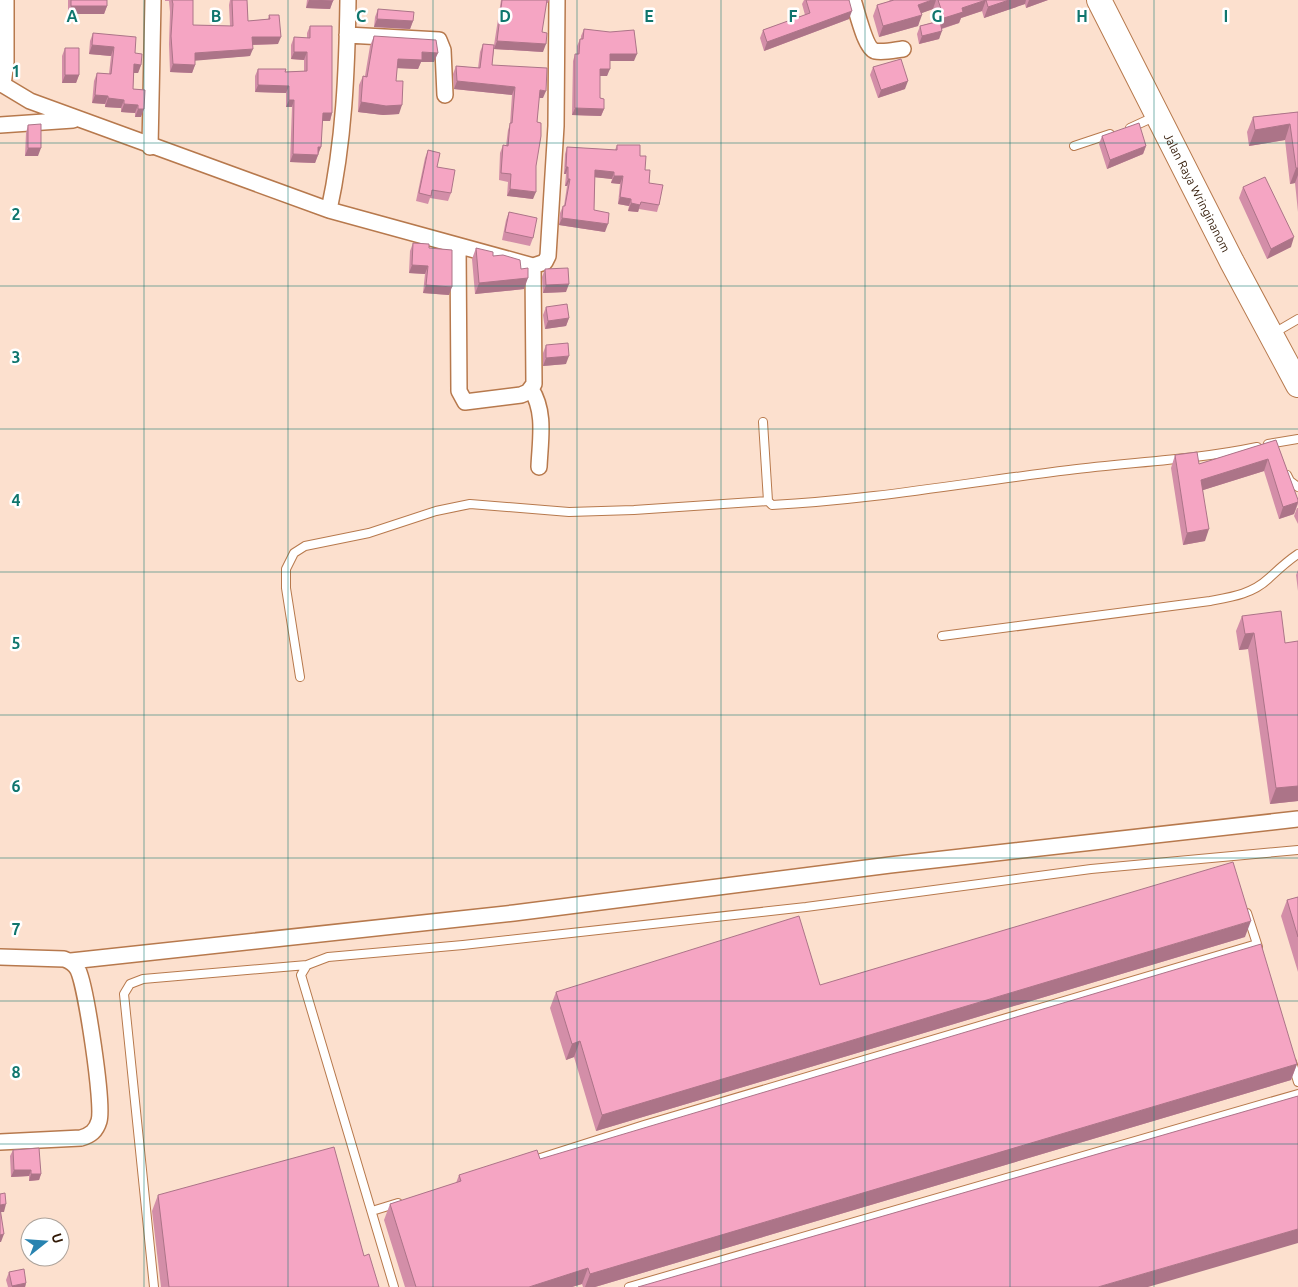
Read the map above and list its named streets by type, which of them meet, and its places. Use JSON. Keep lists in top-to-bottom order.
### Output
{
  "streets": {
    "main road": ["Jalan Raya Wringinanom"]
  },
  "north": "right",
  "grid": {
    "columns": [
      "A",
      "B",
      "C",
      "D",
      "E",
      "F",
      "G",
      "H",
      "I"
    ],
    "rows": [
      "1",
      "2",
      "3",
      "4",
      "5",
      "6",
      "7",
      "8"
    ]
  }
}
